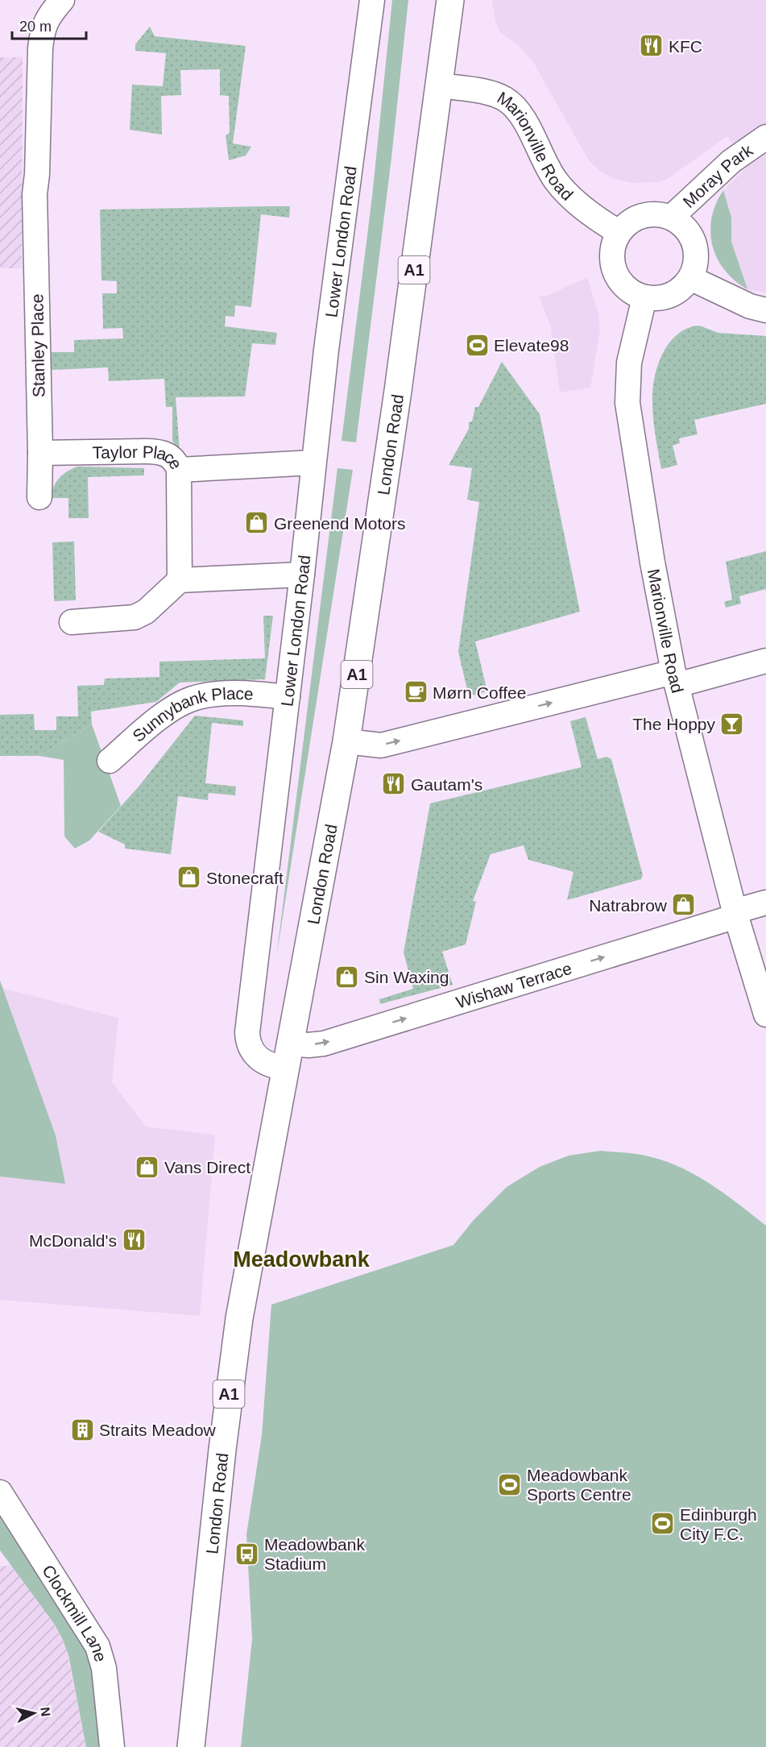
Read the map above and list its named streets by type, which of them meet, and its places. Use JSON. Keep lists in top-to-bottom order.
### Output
{
  "streets": {
    "main road": ["A1", "London Road"],
    "street": [
      "Marionville Road",
      "Moray Park",
      "Lower London Road",
      "Stanley Place",
      "Taylor Place",
      "Sunnybank Place",
      "Wishaw Terrace",
      "Clockmill Lane"
    ]
  },
  "crossings": [
    ["Marionville Road", "Moray Park"],
    ["Marionville Road", "London Road"],
    ["Marionville Road", "Wishaw Terrace"],
    ["Lower London Road", "London Road"],
    ["Lower London Road", "Taylor Place"],
    ["Lower London Road", "Sunnybank Place"],
    ["Lower London Road", "Wishaw Terrace"],
    ["Stanley Place", "Taylor Place"],
    ["London Road", "Wishaw Terrace"]
  ],
  "one_way": ["Wishaw Terrace"],
  "districts": ["Meadowbank"],
  "places": {
    "restaurant": ["KFC", "Gautam's", "McDonald's"],
    "sports": ["Elevate98", "Meadowbank Sports Centre", "Edinburgh City F.C."],
    "shop": [
      "Greenend Motors",
      "Stonecraft",
      "Natrabrow",
      "Sin Waxing",
      "Vans Direct"
    ],
    "cafe": ["Mørn Coffee"],
    "bar": ["The Hoppy"],
    "building": ["Straits Meadow"],
    "bus stop": ["Meadowbank Stadium"]
  },
  "scale_bar": "20 m",
  "north": "right"
}
